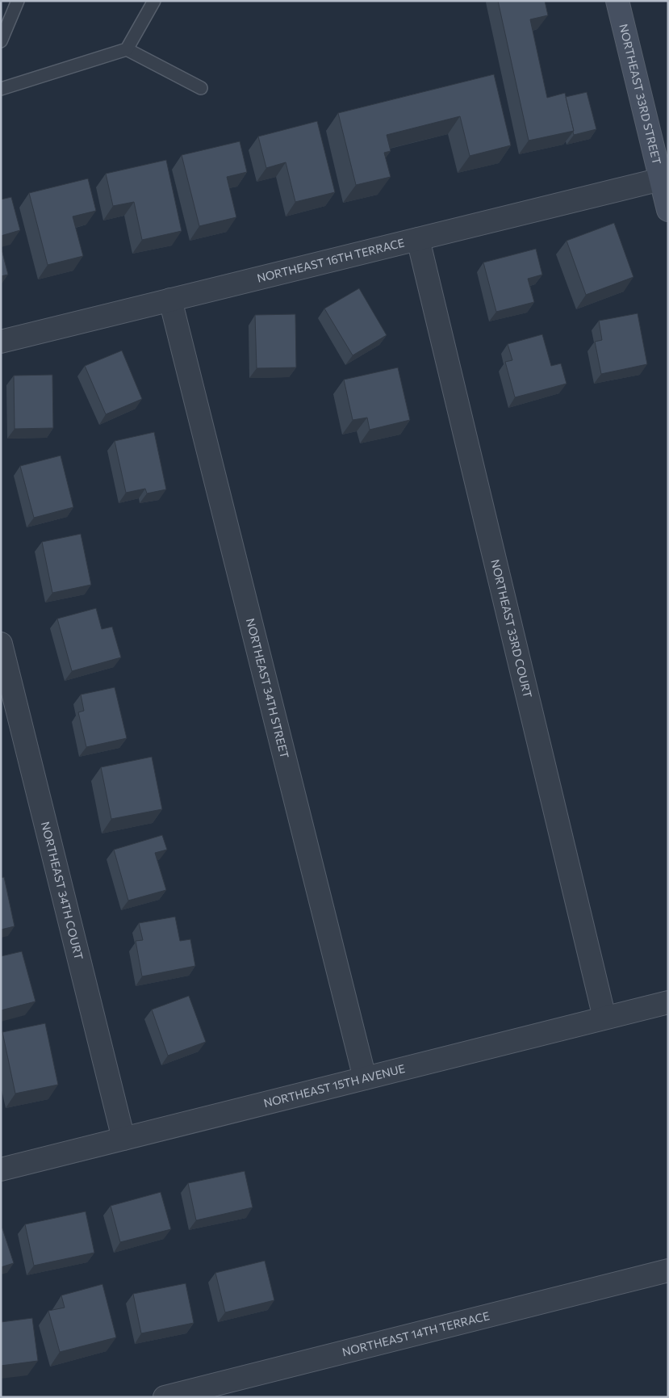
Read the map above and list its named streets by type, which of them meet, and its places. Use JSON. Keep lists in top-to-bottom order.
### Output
{
  "streets": {
    "street": [
      "NORTHEAST 33RD STREET",
      "NORTHEAST 16TH TERRACE",
      "NORTHEAST 33RD COURT",
      "NORTHEAST 34TH STREET",
      "NORTHEAST 34TH COURT",
      "NORTHEAST 15TH AVENUE",
      "NORTHEAST 14TH TERRACE"
    ]
  },
  "crossings": [
    ["NORTHEAST 33RD STREET", "NORTHEAST 16TH TERRACE"],
    ["NORTHEAST 16TH TERRACE", "NORTHEAST 33RD COURT"],
    ["NORTHEAST 16TH TERRACE", "NORTHEAST 34TH STREET"],
    ["NORTHEAST 33RD COURT", "NORTHEAST 15TH AVENUE"],
    ["NORTHEAST 34TH STREET", "NORTHEAST 15TH AVENUE"],
    ["NORTHEAST 34TH COURT", "NORTHEAST 15TH AVENUE"]
  ]
}
